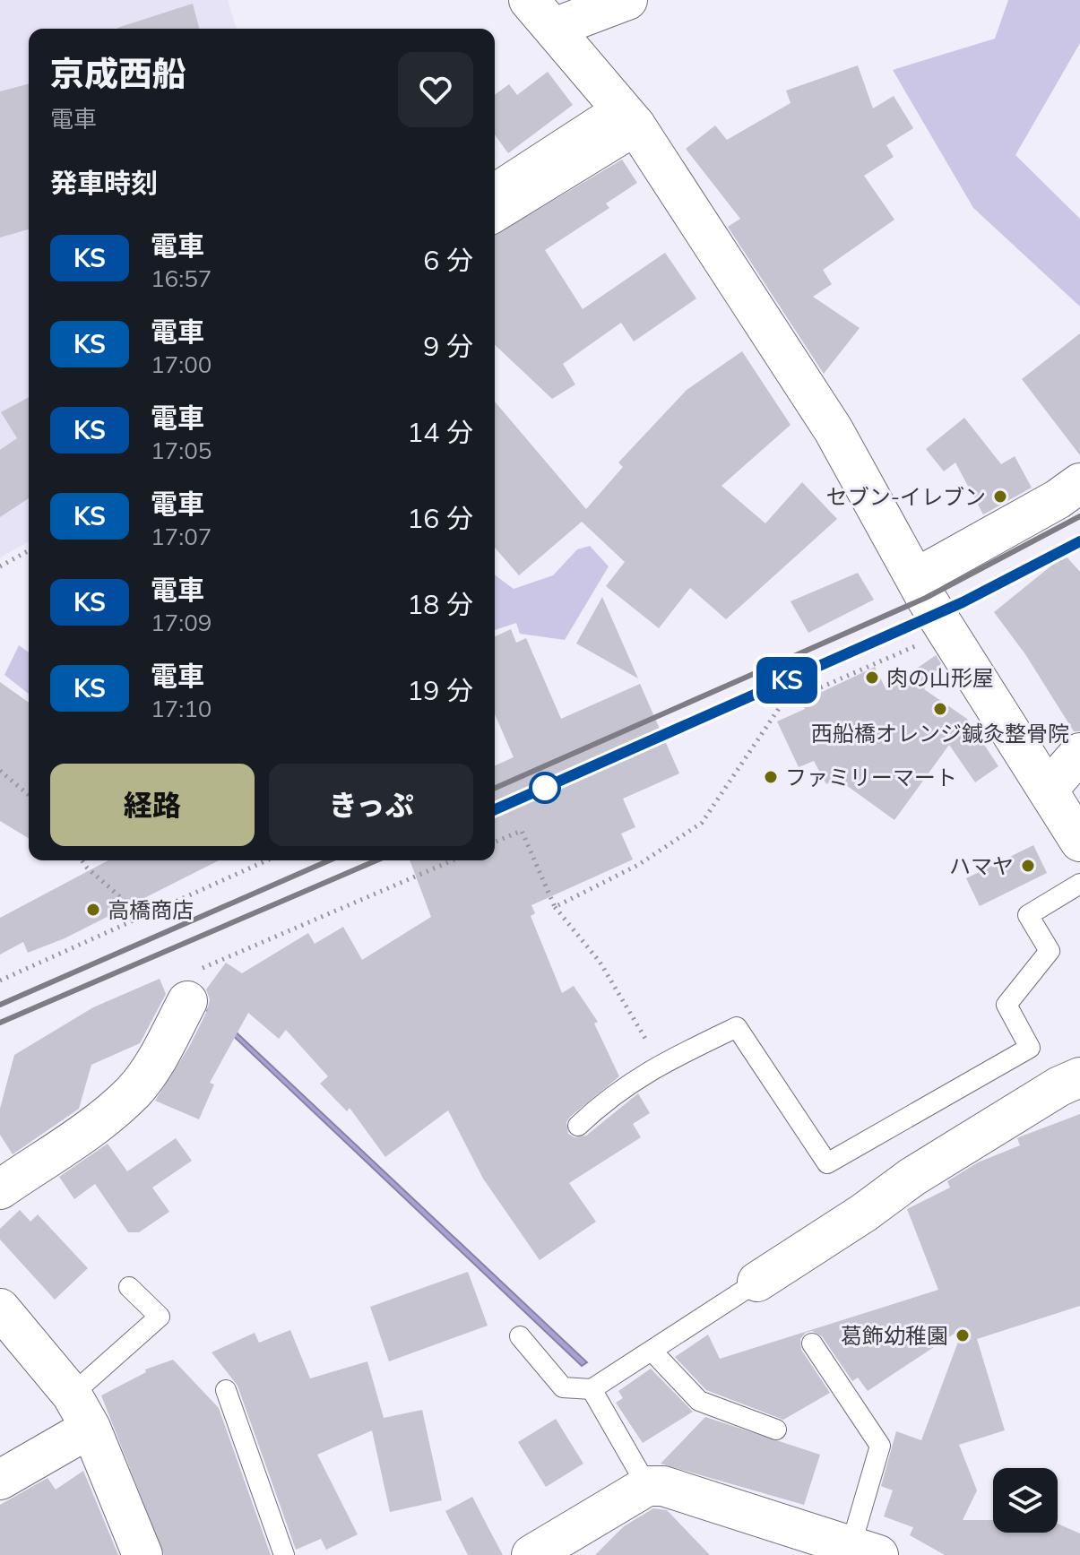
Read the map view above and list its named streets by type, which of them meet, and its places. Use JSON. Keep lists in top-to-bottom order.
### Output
{
  "places": [
    "セブン-イレブン",
    "肉の山形屋",
    "西船橋オレンジ鍼灸整骨院",
    "ファミリーマート",
    "ハマヤ",
    "高橋商店",
    "葛飾幼稚園"
  ],
  "page": {
    "on_map": "KS",
    "heading": [
      ["京成西船", "電車"],
      "発車時刻"
    ],
    "list": [
      {
        "mark": "KS",
        "name": "電車",
        "note": "16:57",
        "value": "6 分"
      },
      {
        "mark": "KS",
        "name": "電車",
        "note": "17:00",
        "value": "9 分"
      },
      {
        "mark": "KS",
        "name": "電車",
        "note": "17:05",
        "value": "14 分"
      },
      {
        "mark": "KS",
        "name": "電車",
        "note": "17:07",
        "value": "16 分"
      },
      {
        "mark": "KS",
        "name": "電車",
        "note": "17:09",
        "value": "18 分"
      },
      {
        "mark": "KS",
        "name": "電車",
        "note": "17:10",
        "value": "19 分"
      }
    ],
    "buttons": ["経路", "きっぷ"]
  }
}
